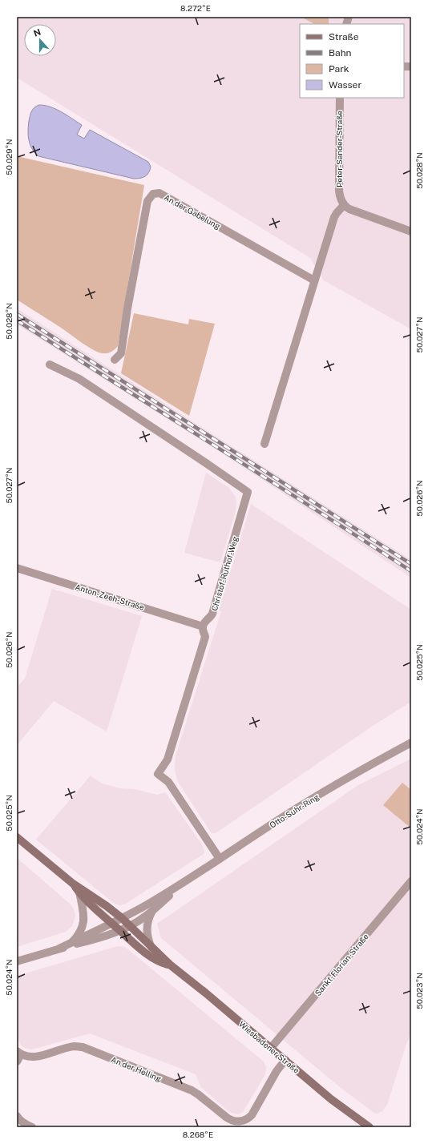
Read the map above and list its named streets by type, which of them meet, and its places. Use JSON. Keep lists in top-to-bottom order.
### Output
{
  "streets": {
    "main road": ["Wiesbadener Straße"],
    "street": [
      "Peter-Sander-Straße",
      "An der Gabelung",
      "Christof-Ruthof-Weg",
      "Anton-Zeeh-Straße",
      "Otto-Suhr-Ring",
      "Sankt-Florian-Straße",
      "An der Helling"
    ]
  },
  "crossings": [
    ["Christof-Ruthof-Weg", "Anton-Zeeh-Straße"],
    ["Otto-Suhr-Ring", "Wiesbadener Straße"],
    ["Sankt-Florian-Straße", "Wiesbadener Straße"],
    ["Wiesbadener Straße", "An der Helling"]
  ],
  "legend": [
    "Straße",
    "Bahn",
    "Park",
    "Wasser"
  ],
  "north": "top",
  "coordinates": [
    "8.272°E",
    "50.029°N",
    "50.028°N",
    "50.027°N",
    "50.026°N",
    "50.025°N",
    "50.024°N",
    "50.023°N",
    "8.268°E"
  ]
}
